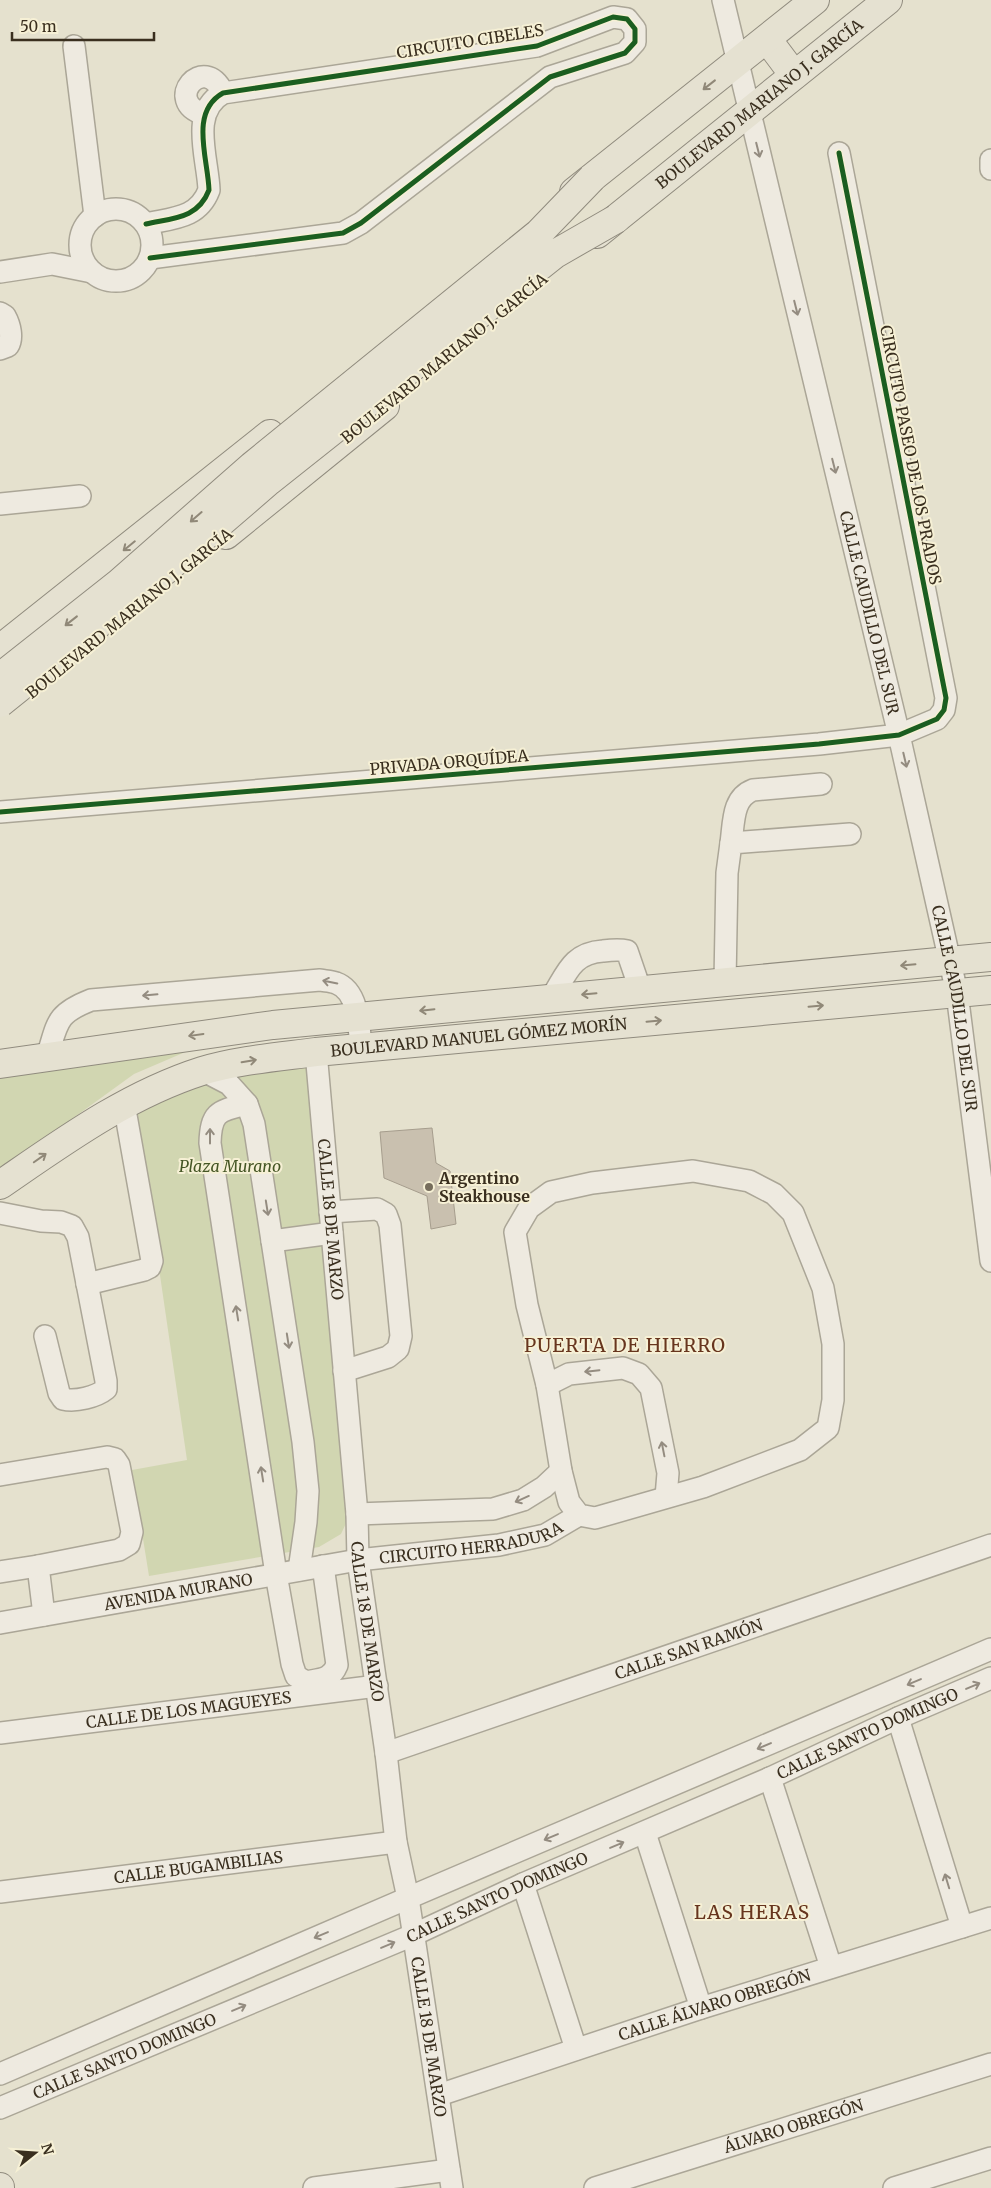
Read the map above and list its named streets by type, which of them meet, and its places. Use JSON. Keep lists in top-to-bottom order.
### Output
{
  "streets": {
    "main road": ["BOULEVARD MARIANO J. GARCÍA", "BOULEVARD MANUEL GÓMEZ MORÍN"],
    "street": [
      "CIRCUITO CIBELES",
      "CIRCUITO PASEO DE LOS PRADOS",
      "CALLE CAUDILLO DEL SUR",
      "PRIVADA ORQUÍDEA",
      "CALLE 18 DE MARZO",
      "CIRCUITO HERRADURA",
      "AVENIDA MURANO",
      "CALLE SAN RAMÓN",
      "CALLE DE LOS MAGUEYES",
      "CALLE SANTO DOMINGO",
      "CALLE BUGAMBILIAS",
      "CALLE ÁLVARO OBREGÓN",
      "ÁLVARO OBREGÓN"
    ]
  },
  "crossings": [
    ["BOULEVARD MARIANO J. GARCÍA", "CALLE CAUDILLO DEL SUR"],
    ["CIRCUITO PASEO DE LOS PRADOS", "CALLE CAUDILLO DEL SUR"],
    ["CIRCUITO PASEO DE LOS PRADOS", "PRIVADA ORQUÍDEA"],
    ["CALLE CAUDILLO DEL SUR", "PRIVADA ORQUÍDEA"],
    ["CALLE CAUDILLO DEL SUR", "BOULEVARD MANUEL GÓMEZ MORÍN"],
    ["BOULEVARD MANUEL GÓMEZ MORÍN", "CALLE 18 DE MARZO"],
    ["CALLE 18 DE MARZO", "CIRCUITO HERRADURA"],
    ["CALLE 18 DE MARZO", "AVENIDA MURANO"],
    ["CALLE 18 DE MARZO", "CALLE SAN RAMÓN"],
    ["CALLE 18 DE MARZO", "CALLE DE LOS MAGUEYES"],
    ["CALLE 18 DE MARZO", "CALLE SANTO DOMINGO"],
    ["CALLE 18 DE MARZO", "CALLE BUGAMBILIAS"],
    ["CALLE 18 DE MARZO", "CALLE ÁLVARO OBREGÓN"],
    ["CIRCUITO HERRADURA", "AVENIDA MURANO"]
  ],
  "one_way": ["CALLE CAUDILLO DEL SUR"],
  "districts": ["PUERTA DE HIERRO", "LAS HERAS"],
  "parks": ["Plaza Murano"],
  "places": ["Argentino Steakhouse"],
  "scale_bar": "50 m",
  "north": "right"
}
